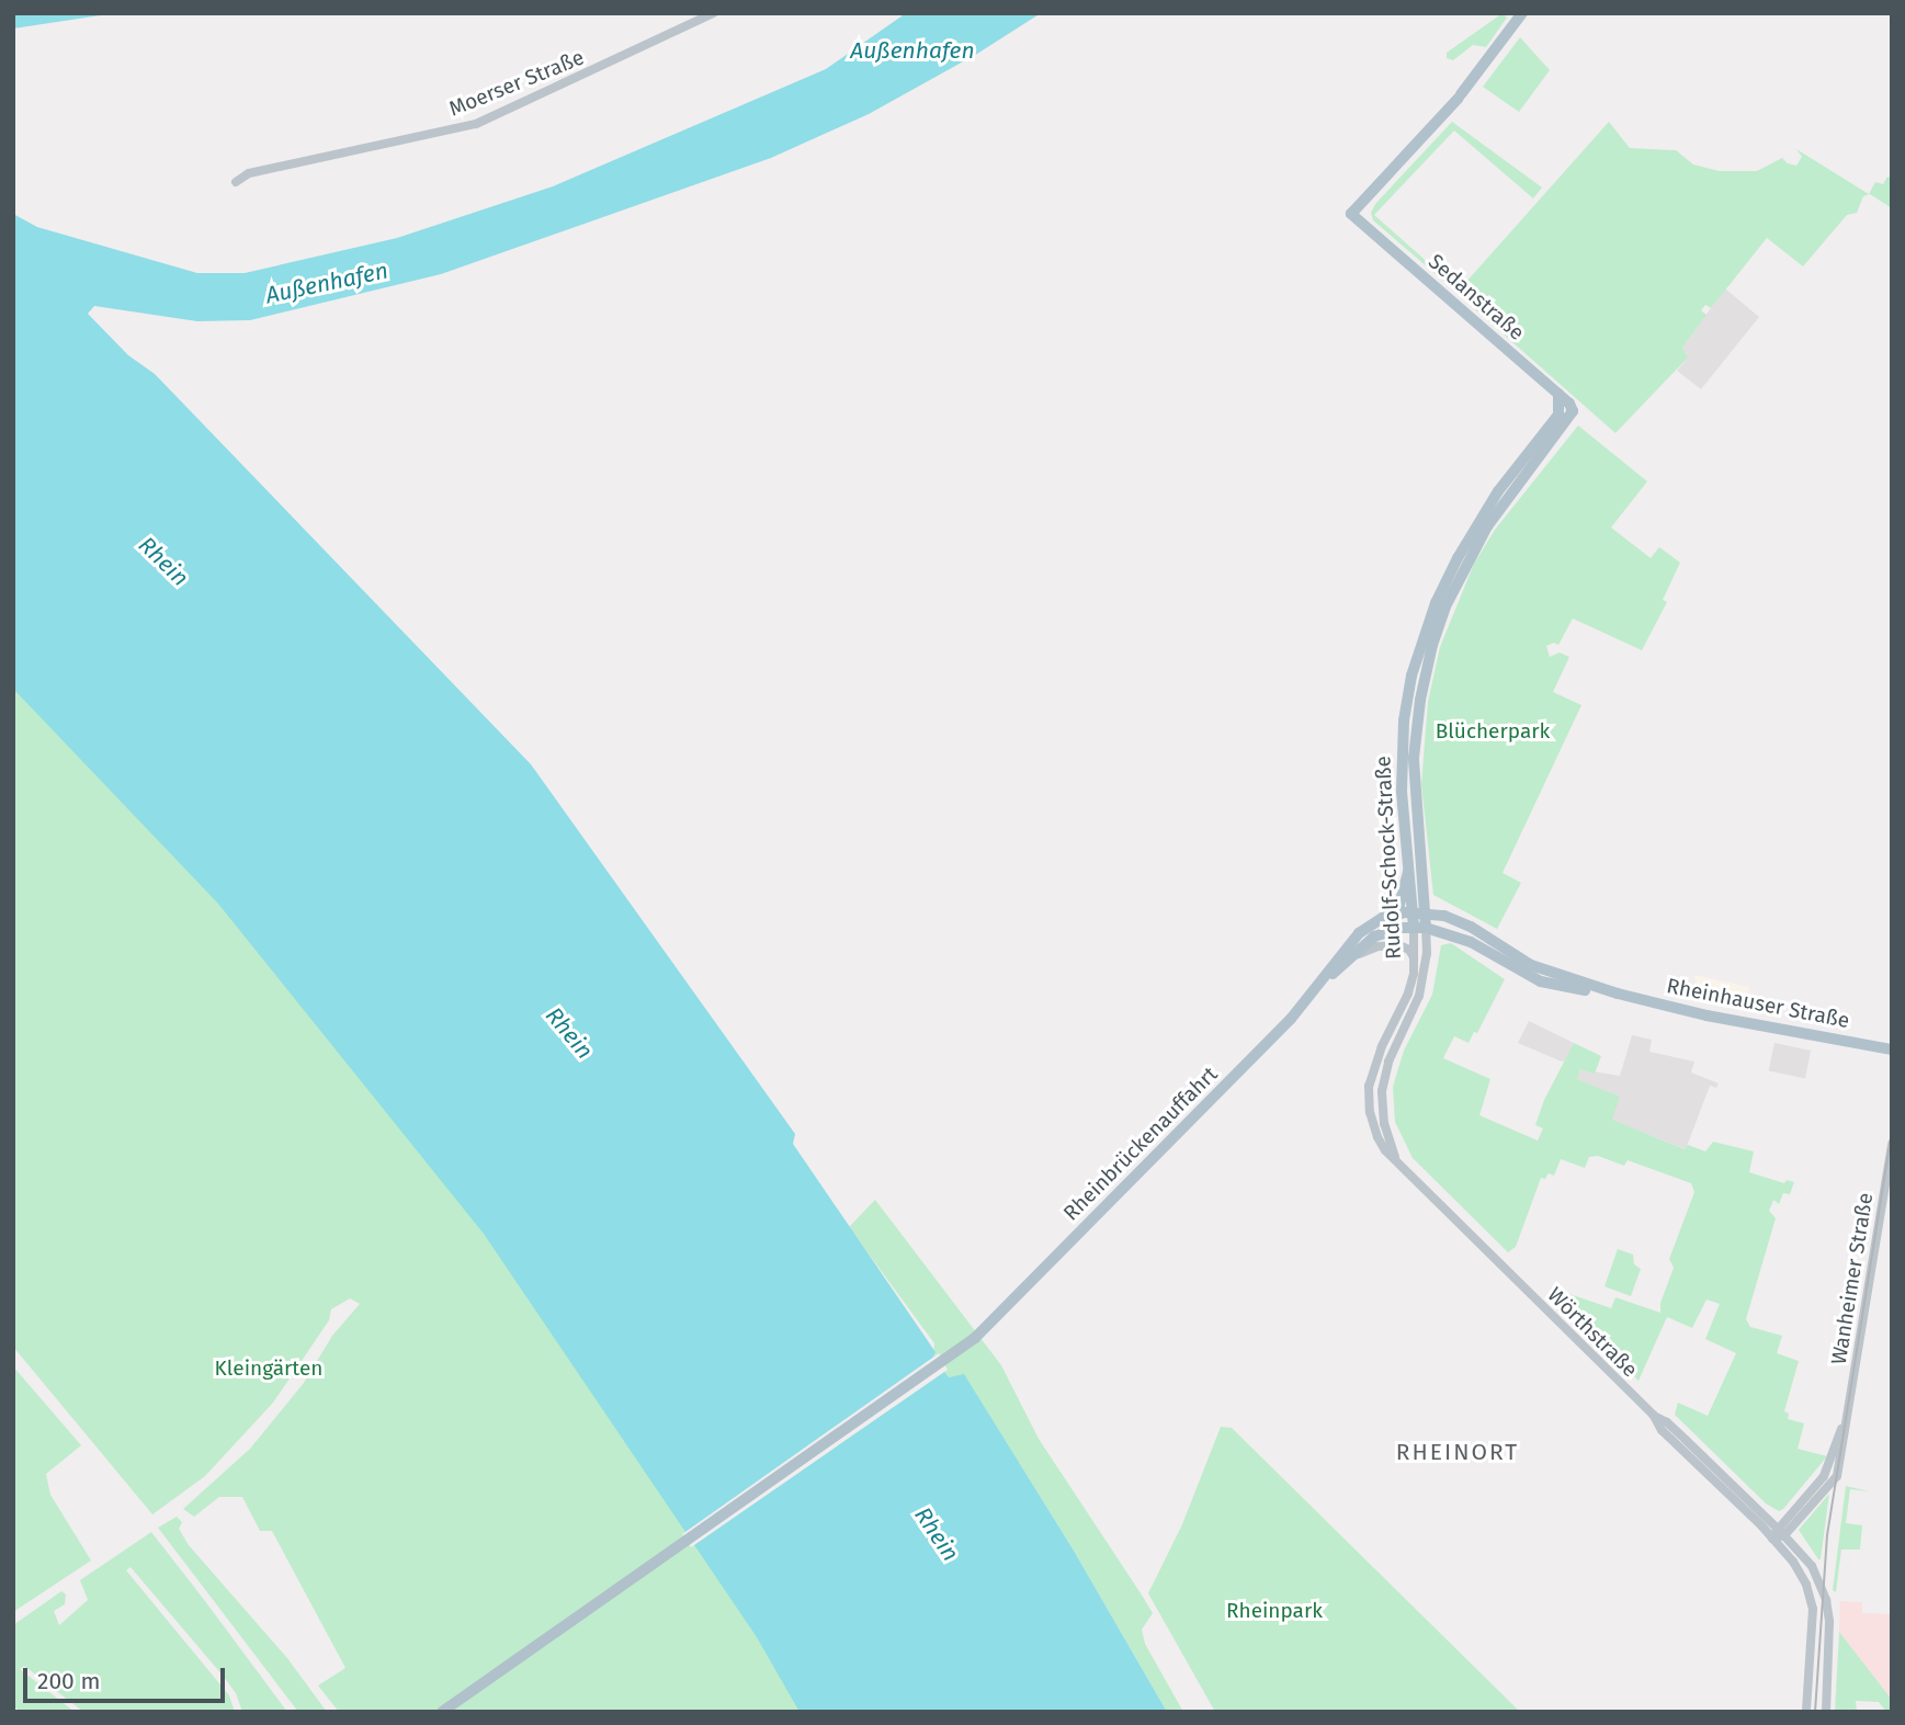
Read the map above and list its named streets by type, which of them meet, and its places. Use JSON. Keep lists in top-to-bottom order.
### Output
{
  "streets": {
    "main road": [
      "Sedanstraße",
      "Rudolf-Schock-Straße",
      "Rheinhauser Straße",
      "Rheinbrückenauffahrt"
    ],
    "street": ["Moerser Straße", "Wanheimer Straße", "Wörthstraße"]
  },
  "crossings": [
    ["Sedanstraße", "Rudolf-Schock-Straße"],
    ["Rudolf-Schock-Straße", "Rheinhauser Straße"],
    ["Rudolf-Schock-Straße", "Rheinbrückenauffahrt"],
    ["Rudolf-Schock-Straße", "Wörthstraße"],
    ["Rheinhauser Straße", "Rheinbrückenauffahrt"],
    ["Wanheimer Straße", "Wörthstraße"]
  ],
  "districts": ["RHEINORT"],
  "water": ["Außenhafen", "Rhein"],
  "parks": ["Blücherpark", "Kleingärten", "Rheinpark"],
  "scale_bar": "200 m"
}
